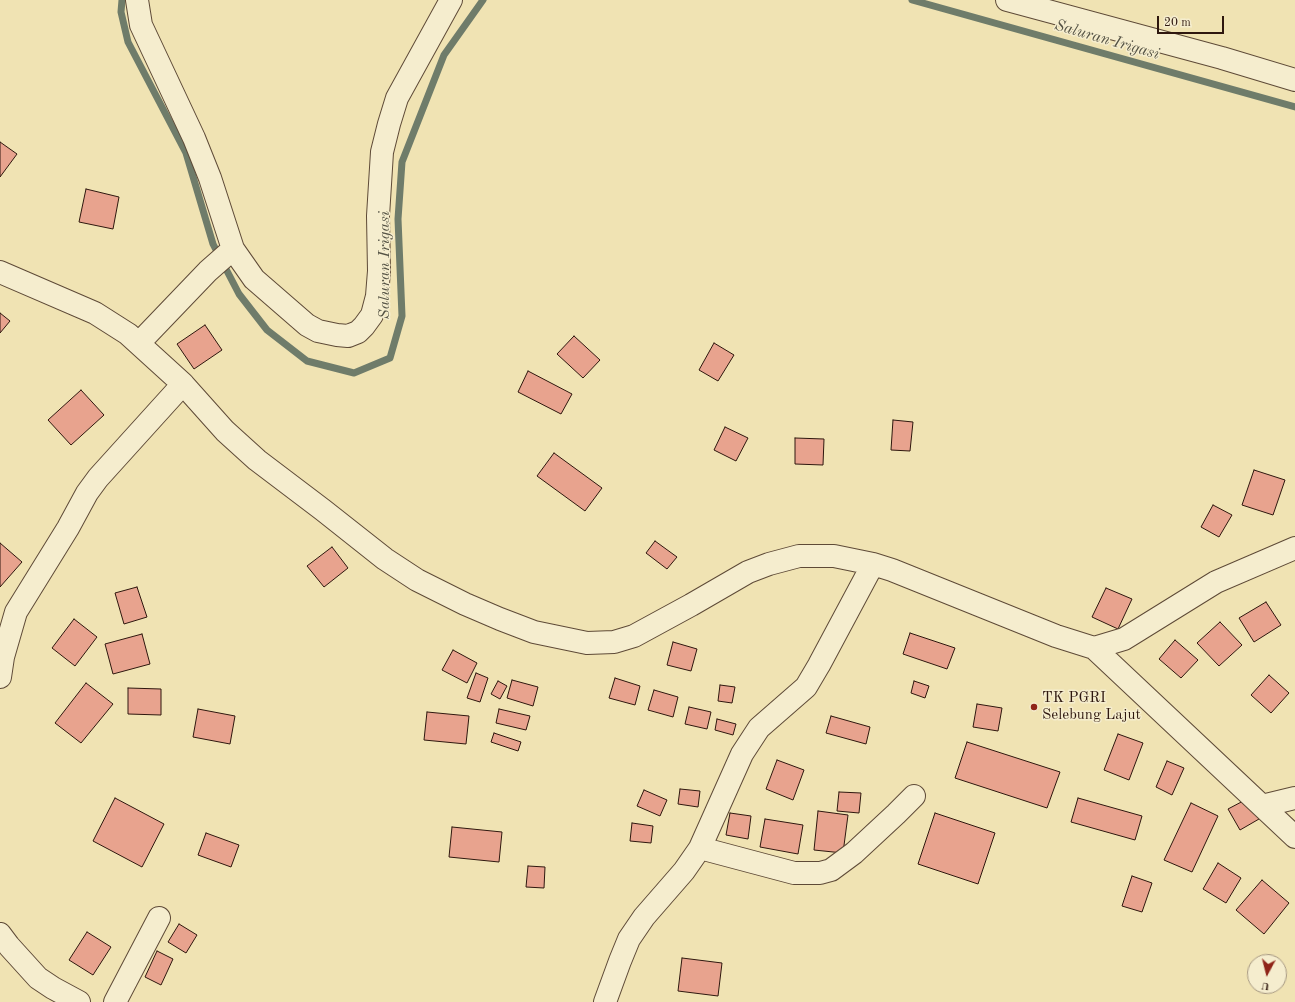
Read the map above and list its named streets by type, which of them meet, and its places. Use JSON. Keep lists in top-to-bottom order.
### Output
{
  "water": ["Saluran Irigasi"],
  "places": ["TK PGRI Selebung Lajut"],
  "scale_bar": "20 m",
  "north": "bottom"
}
